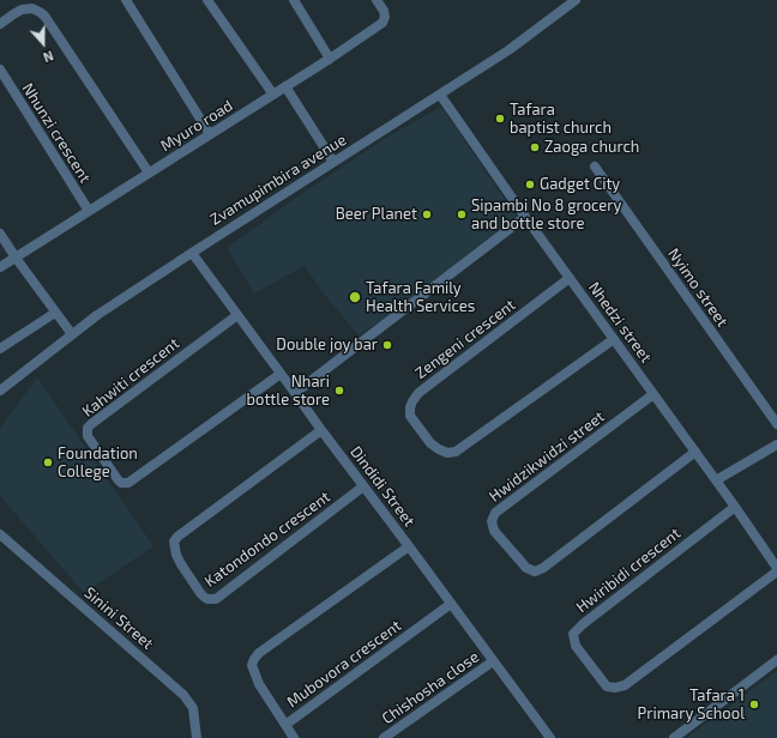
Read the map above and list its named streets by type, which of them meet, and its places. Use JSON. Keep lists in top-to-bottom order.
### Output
{
  "streets": {
    "street": [
      "Myuro road",
      "Nhunzi crescent",
      "Zvamupimbira avenue",
      "Nyimo street",
      "Nhedzi street",
      "Zengeni crescent",
      "Kahwiti crescent",
      "Hwidzikwidzi street",
      "Dindidi Street",
      "Katondondo crescent",
      "Hwiribidi crescent",
      "Sinini Street",
      "Mubovora crescent",
      "Chishosha close"
    ]
  },
  "crossings": [
    ["Myuro road", "Nhunzi crescent"],
    ["Zvamupimbira avenue", "Nhedzi street"],
    ["Zvamupimbira avenue", "Dindidi Street"],
    ["Nhedzi street", "Zengeni crescent"],
    ["Nhedzi street", "Hwidzikwidzi street"],
    ["Nhedzi street", "Hwiribidi crescent"],
    ["Kahwiti crescent", "Dindidi Street"],
    ["Dindidi Street", "Katondondo crescent"],
    ["Dindidi Street", "Mubovora crescent"],
    ["Dindidi Street", "Chishosha close"]
  ],
  "places": [
    "Tafara baptist church",
    "Zaoga church",
    "Gadget City",
    "Beer Planet",
    "Sipambi No 8 grocery and bottle store",
    "Tafara Family Health Services",
    "Double joy bar",
    "Nhari bottle store",
    "Foundation College",
    "Tafara 1 Primary School"
  ],
  "north": "bottom"
}
